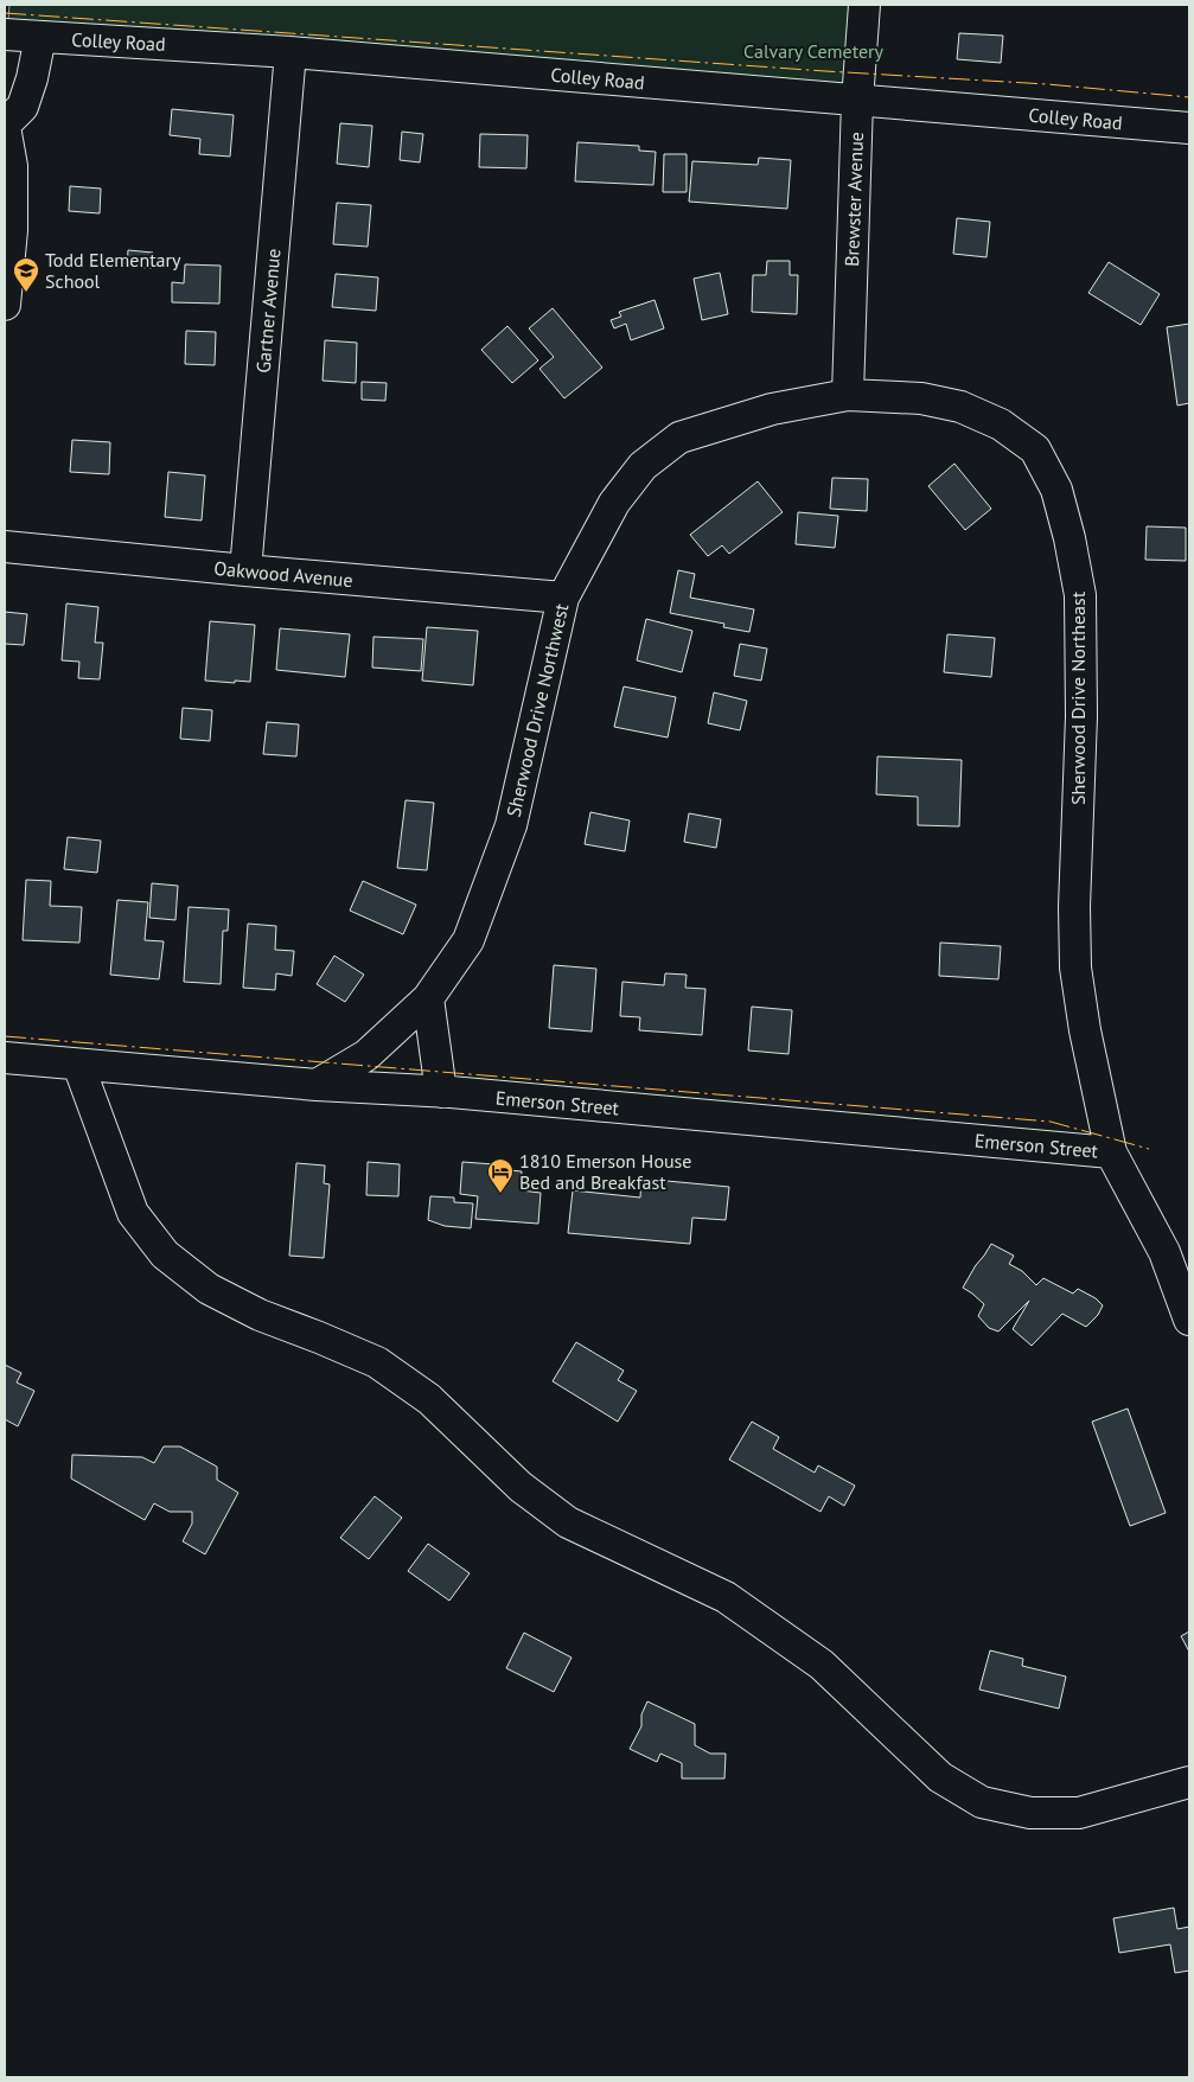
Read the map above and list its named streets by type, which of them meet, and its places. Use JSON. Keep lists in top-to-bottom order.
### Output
{
  "streets": {
    "street": [
      "Colley Road",
      "Brewster Avenue",
      "Gartner Avenue",
      "Oakwood Avenue",
      "Sherwood Drive Northeast",
      "Sherwood Drive Northwest",
      "Emerson Street"
    ]
  },
  "crossings": [
    ["Colley Road", "Brewster Avenue"],
    ["Colley Road", "Gartner Avenue"],
    ["Brewster Avenue", "Sherwood Drive Northeast"],
    ["Brewster Avenue", "Sherwood Drive Northwest"],
    ["Gartner Avenue", "Oakwood Avenue"],
    ["Oakwood Avenue", "Sherwood Drive Northwest"],
    ["Sherwood Drive Northeast", "Sherwood Drive Northwest"],
    ["Sherwood Drive Northeast", "Emerson Street"],
    ["Sherwood Drive Northwest", "Emerson Street"]
  ],
  "parks": ["Calvary Cemetery"],
  "places": {
    "school or university": ["Todd Elementary School"],
    "hotel": ["1810 Emerson House Bed and Breakfast"]
  }
}
